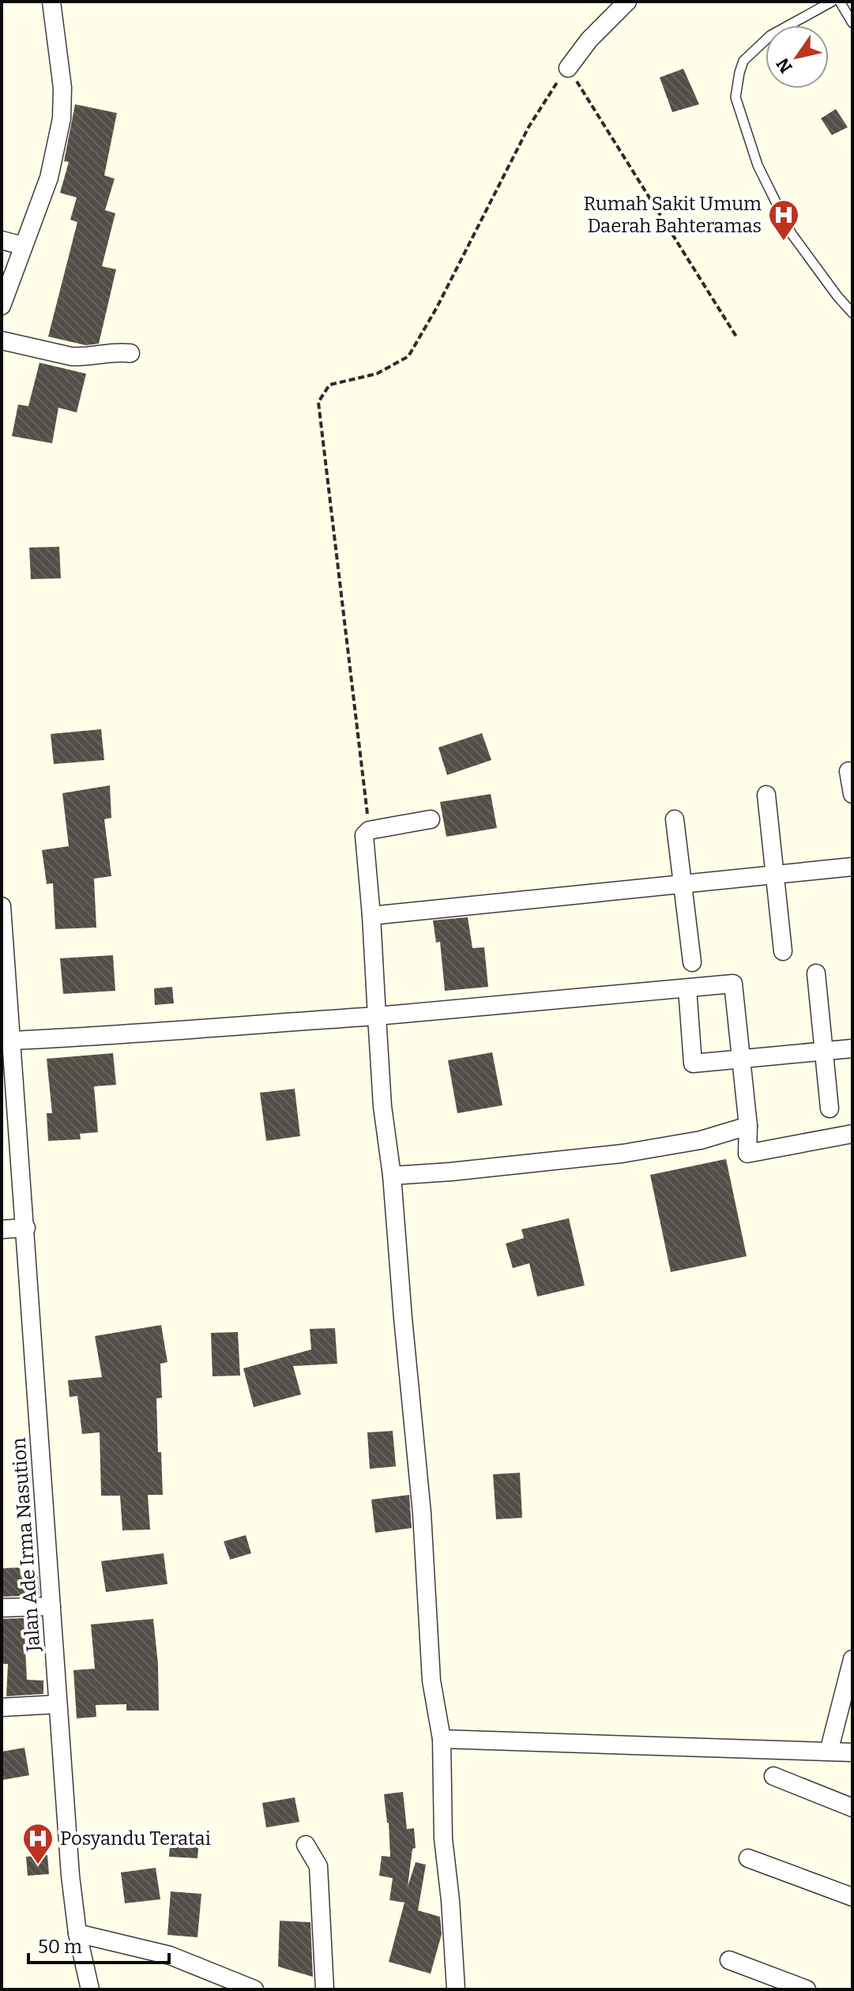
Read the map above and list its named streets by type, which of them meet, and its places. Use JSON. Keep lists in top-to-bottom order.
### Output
{
  "streets": {
    "street": ["Jalan Ade Irma Nasution"]
  },
  "places": {
    "hospital": ["Rumah Sakit Umum Daerah Bahteramas", "Posyandu Teratai"]
  },
  "scale_bar": "50 m",
  "north": "bottom left"
}
